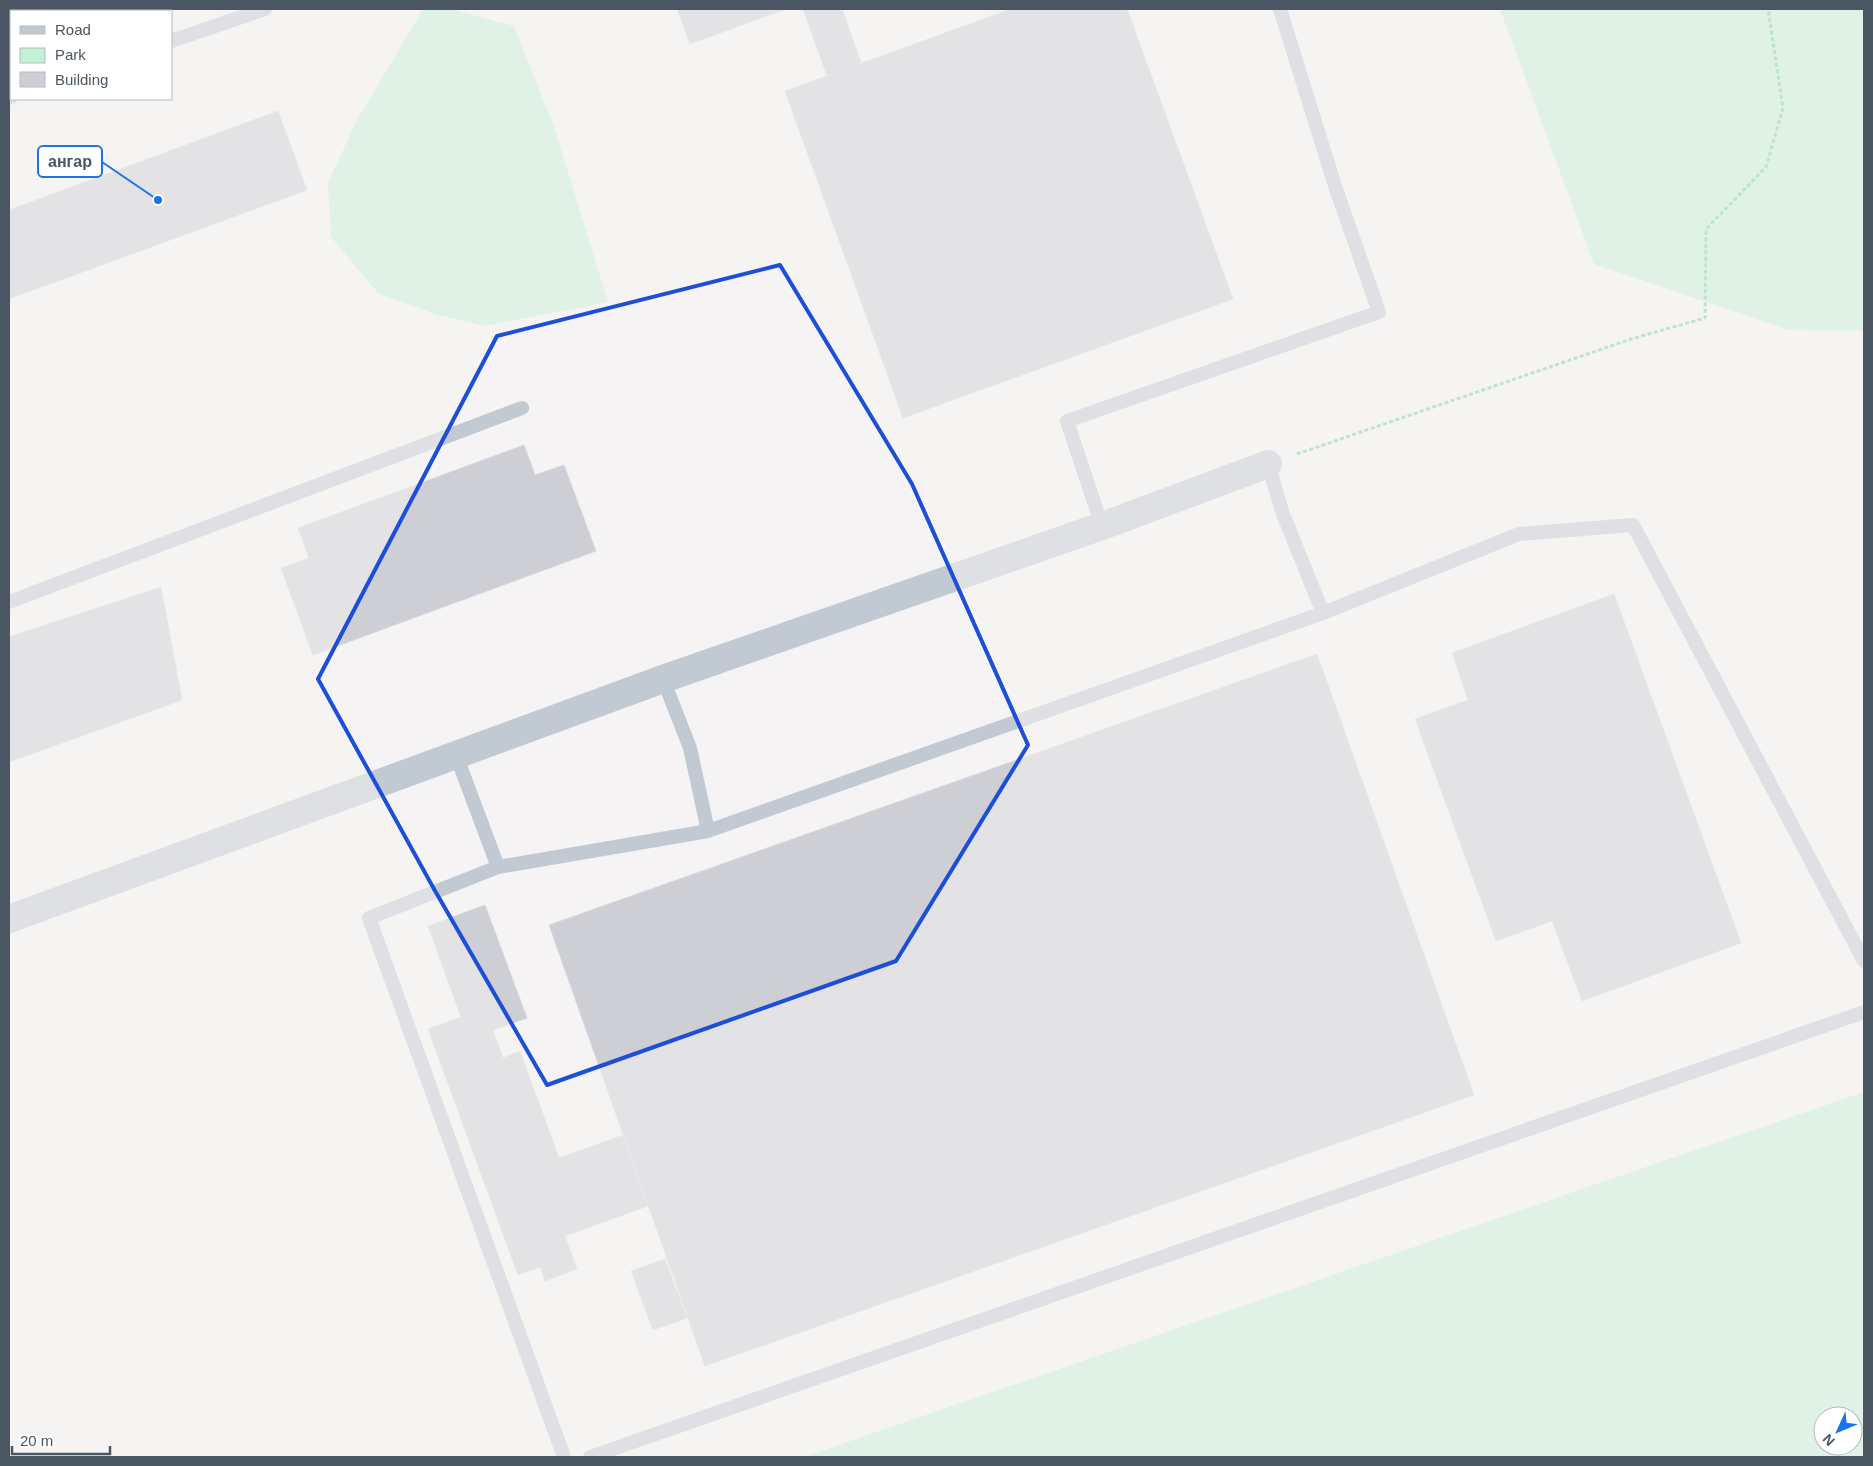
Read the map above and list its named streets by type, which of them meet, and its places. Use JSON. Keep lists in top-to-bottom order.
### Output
{
  "places": ["ангар"],
  "legend": ["Road", "Park", "Building"],
  "scale_bar": "20 m",
  "north": "bottom left"
}
